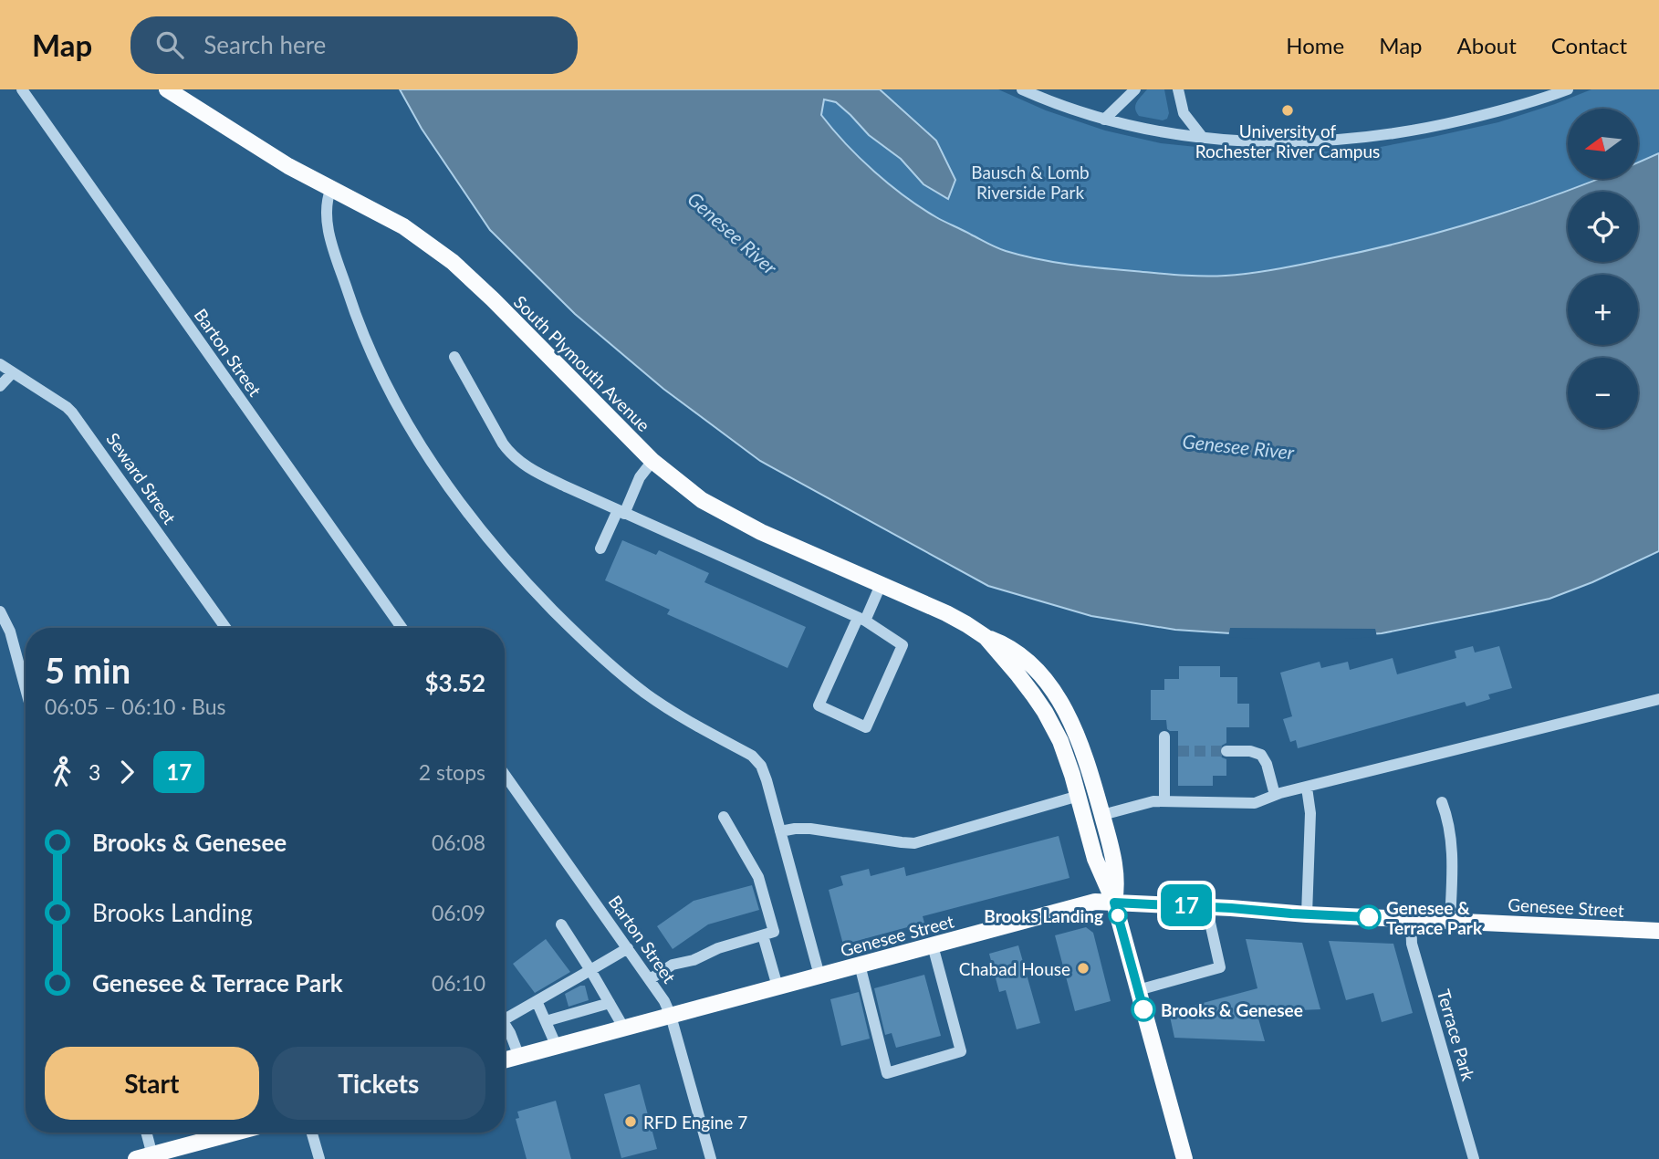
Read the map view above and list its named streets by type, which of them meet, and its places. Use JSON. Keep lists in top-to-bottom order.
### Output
{
  "streets": {
    "main road": ["South Plymouth Avenue", "Genesee Street"],
    "street": ["Barton Street", "Seward Street", "Terrace Park"]
  },
  "crossings": [
    ["Barton Street", "Genesee Street"],
    ["South Plymouth Avenue", "Genesee Street"],
    ["Genesee Street", "Terrace Park"]
  ],
  "water": ["Genesee River"],
  "parks": ["Bausch & Lomb Riverside Park"],
  "places": [
    "University of Rochester River Campus",
    "Brooks Landing",
    "Genesee & Terrace Park",
    "Chabad House",
    "Brooks & Genesee",
    "RFD Engine 7"
  ],
  "lines": ["bus line 17"],
  "north": "left",
  "page": {
    "header": "Map",
    "search": "Search here",
    "nav": [
      "Home",
      "Map",
      "About",
      "Contact"
    ],
    "on_map": "17",
    "map_buttons": ["+", "−"],
    "heading": ["5 min", "06:05 – 06:10 · Bus", "$3.52"],
    "legs": ["3", "17", "2 stops"],
    "list": [
      {
        "name": "Brooks & Genesee",
        "value": "06:08"
      },
      {
        "name": "Brooks Landing",
        "value": "06:09"
      },
      {
        "name": "Genesee & Terrace Park",
        "value": "06:10"
      }
    ],
    "buttons": ["Start", "Tickets"]
  }
}
